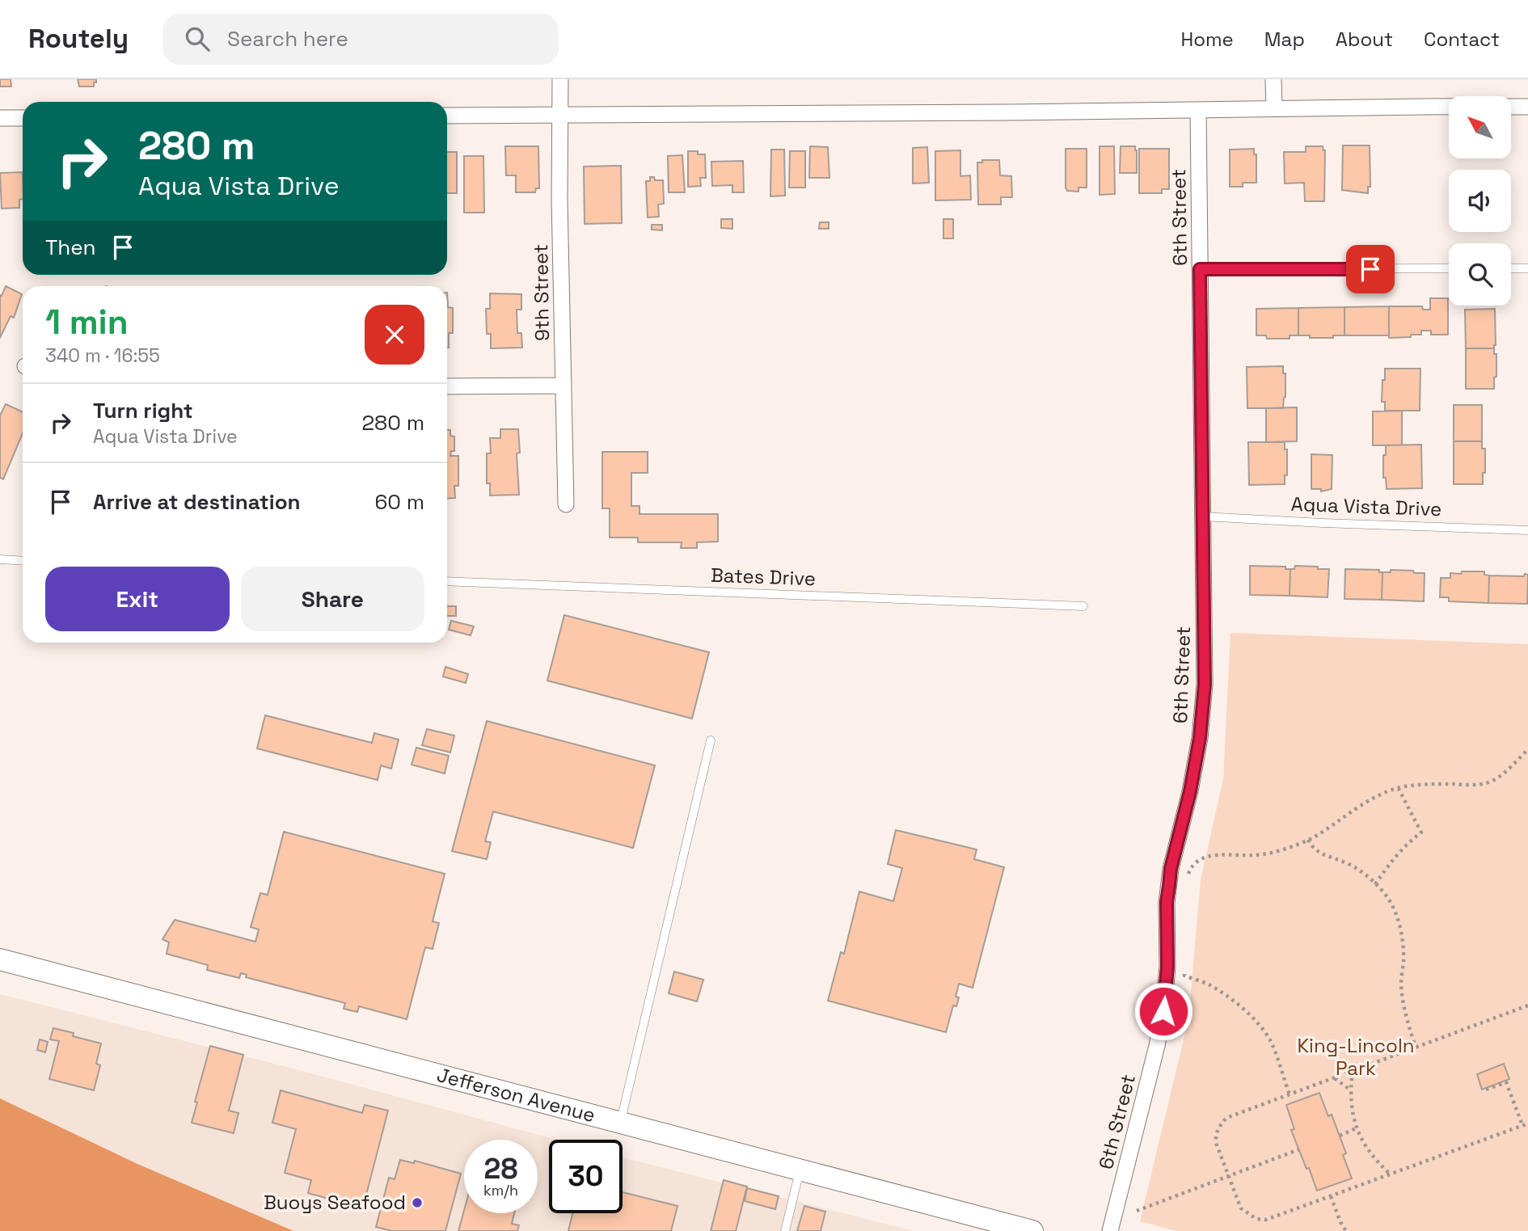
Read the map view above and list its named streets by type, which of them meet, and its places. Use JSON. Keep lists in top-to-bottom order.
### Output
{
  "streets": {
    "street": ["6th Street", "9th Street", "Jefferson Avenue"],
    "lane": ["Aqua Vista Drive", "Bates Drive"]
  },
  "crossings": [
    ["6th Street", "Aqua Vista Drive"]
  ],
  "parks": ["King-Lincoln Park"],
  "places": ["Buoys Seafood"],
  "north": "top left",
  "page": {
    "header": "Routely",
    "search": "Search here",
    "nav": [
      "Home",
      "Map",
      "About",
      "Contact"
    ],
    "turn": ["280 m", "Aqua Vista Drive"],
    "then": "Then",
    "heading": ["1 min", "340 m · 16:55"],
    "list": [
      {
        "name": "Turn right",
        "note": "Aqua Vista Drive",
        "value": "280 m"
      },
      {
        "name": "Arrive at destination",
        "value": "60 m"
      }
    ],
    "buttons": ["Exit", "Share"],
    "speed": "28 km/h",
    "limit": "30"
  }
}
